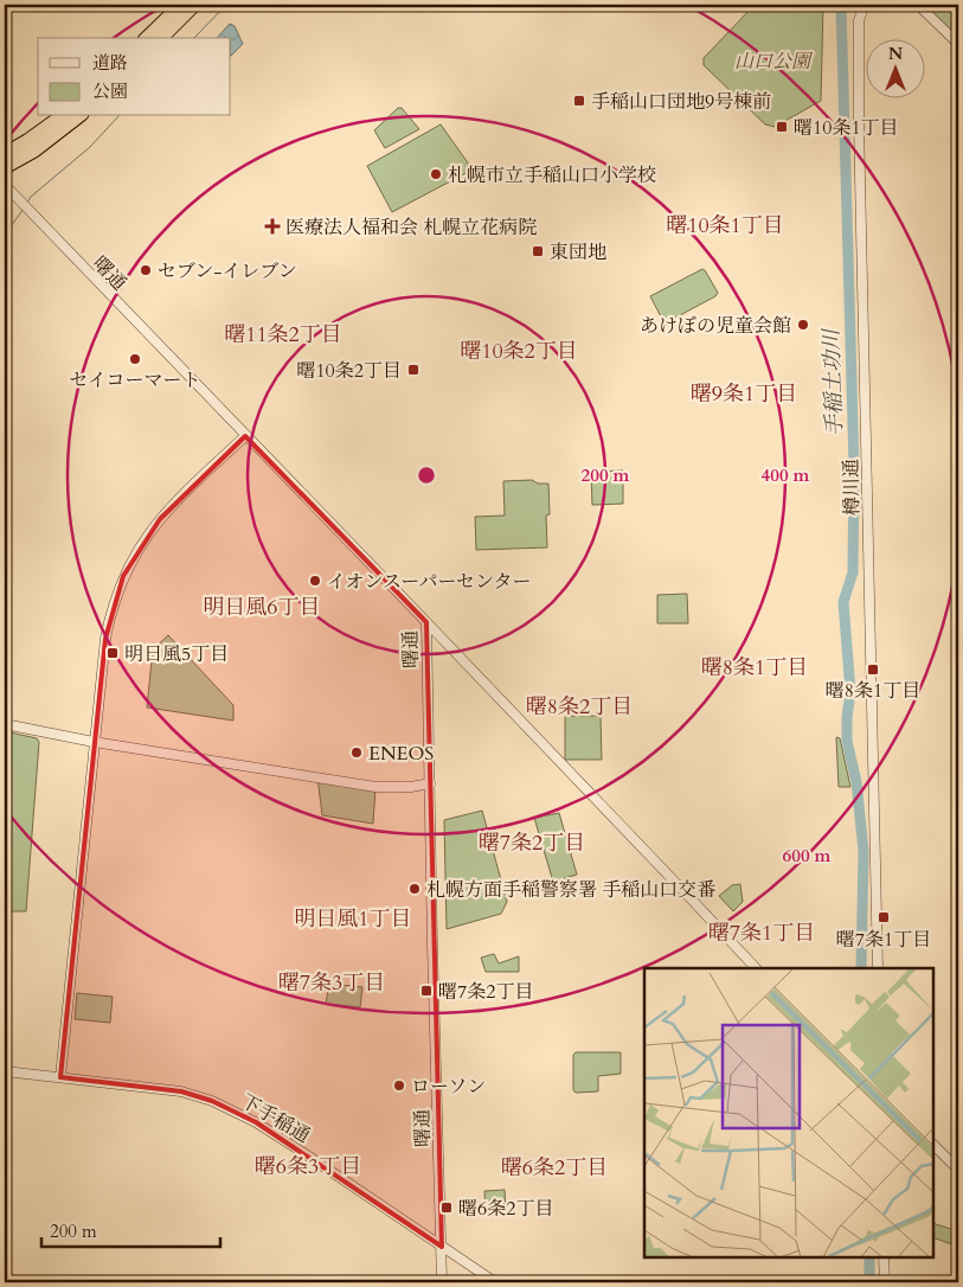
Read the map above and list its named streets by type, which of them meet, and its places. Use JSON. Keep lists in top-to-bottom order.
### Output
{
  "streets": {
    "street": ["曙通", "樽川通", "下手稲通"]
  },
  "crossings": [
    ["曙通", "下手稲通"]
  ],
  "districts": [
    "曙10条1丁目",
    "曙11条2丁目",
    "曙10条2丁目",
    "曙9条1丁目",
    "明日風6丁目",
    "曙8条1丁目",
    "曙8条2丁目",
    "曙7条2丁目",
    "明日風1丁目",
    "曙7条1丁目",
    "曙7条3丁目",
    "曙6条3丁目",
    "曙6条2丁目"
  ],
  "water": ["手稲土功川"],
  "parks": ["山口公園"],
  "places": {
    "transit": [
      "手稲山口団地9号棟前",
      "曙10条1丁目",
      "東団地",
      "曙10条2丁目",
      "明日風5丁目",
      "曙8条1丁目",
      "曙7条1丁目",
      "曙7条2丁目",
      "曙6条2丁目"
    ],
    "other": [
      "札幌市立手稲山口小学校",
      "セブン-イレブン",
      "あけぼの児童会館",
      "セイコーマート",
      "イオンスーパーセンター",
      "ENEOS",
      "札幌方面手稲警察署 手稲山口交番",
      "ローソン"
    ],
    "health": ["医療法人福和会 札幌立花病院"]
  },
  "legend": ["道路", "公園"],
  "scale_bar": "200 m",
  "north": "top",
  "rings": ["200 m", "400 m", "600 m"]
}
